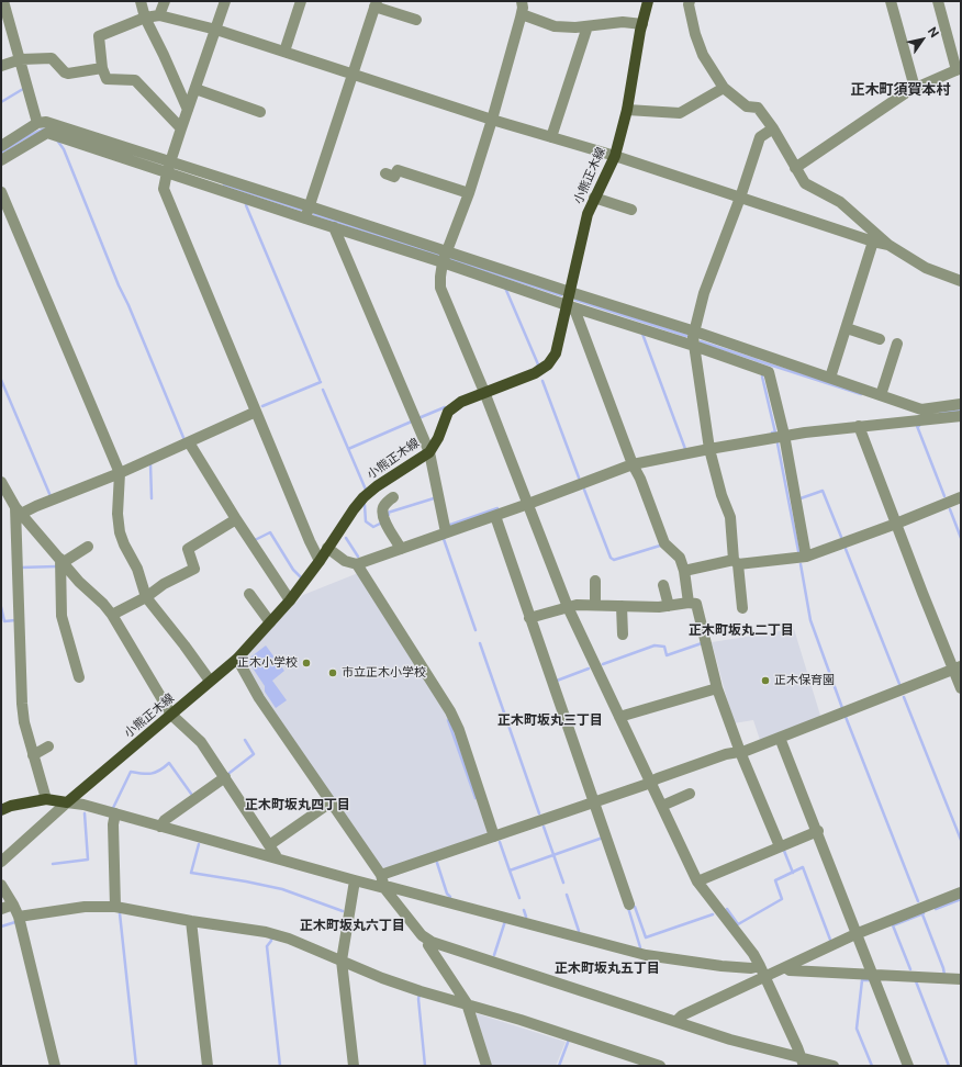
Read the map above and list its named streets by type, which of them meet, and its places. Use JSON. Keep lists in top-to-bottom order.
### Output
{
  "streets": {
    "main road": ["小熊正木線"]
  },
  "districts": [
    "正木町須賀本村",
    "正木町坂丸二丁目",
    "正木町坂丸三丁目",
    "正木町坂丸四丁目",
    "正木町坂丸六丁目",
    "正木町坂丸五丁目"
  ],
  "places": ["正木小学校", "市立正木小学校", "正木保育園"],
  "north": "top right"
}
